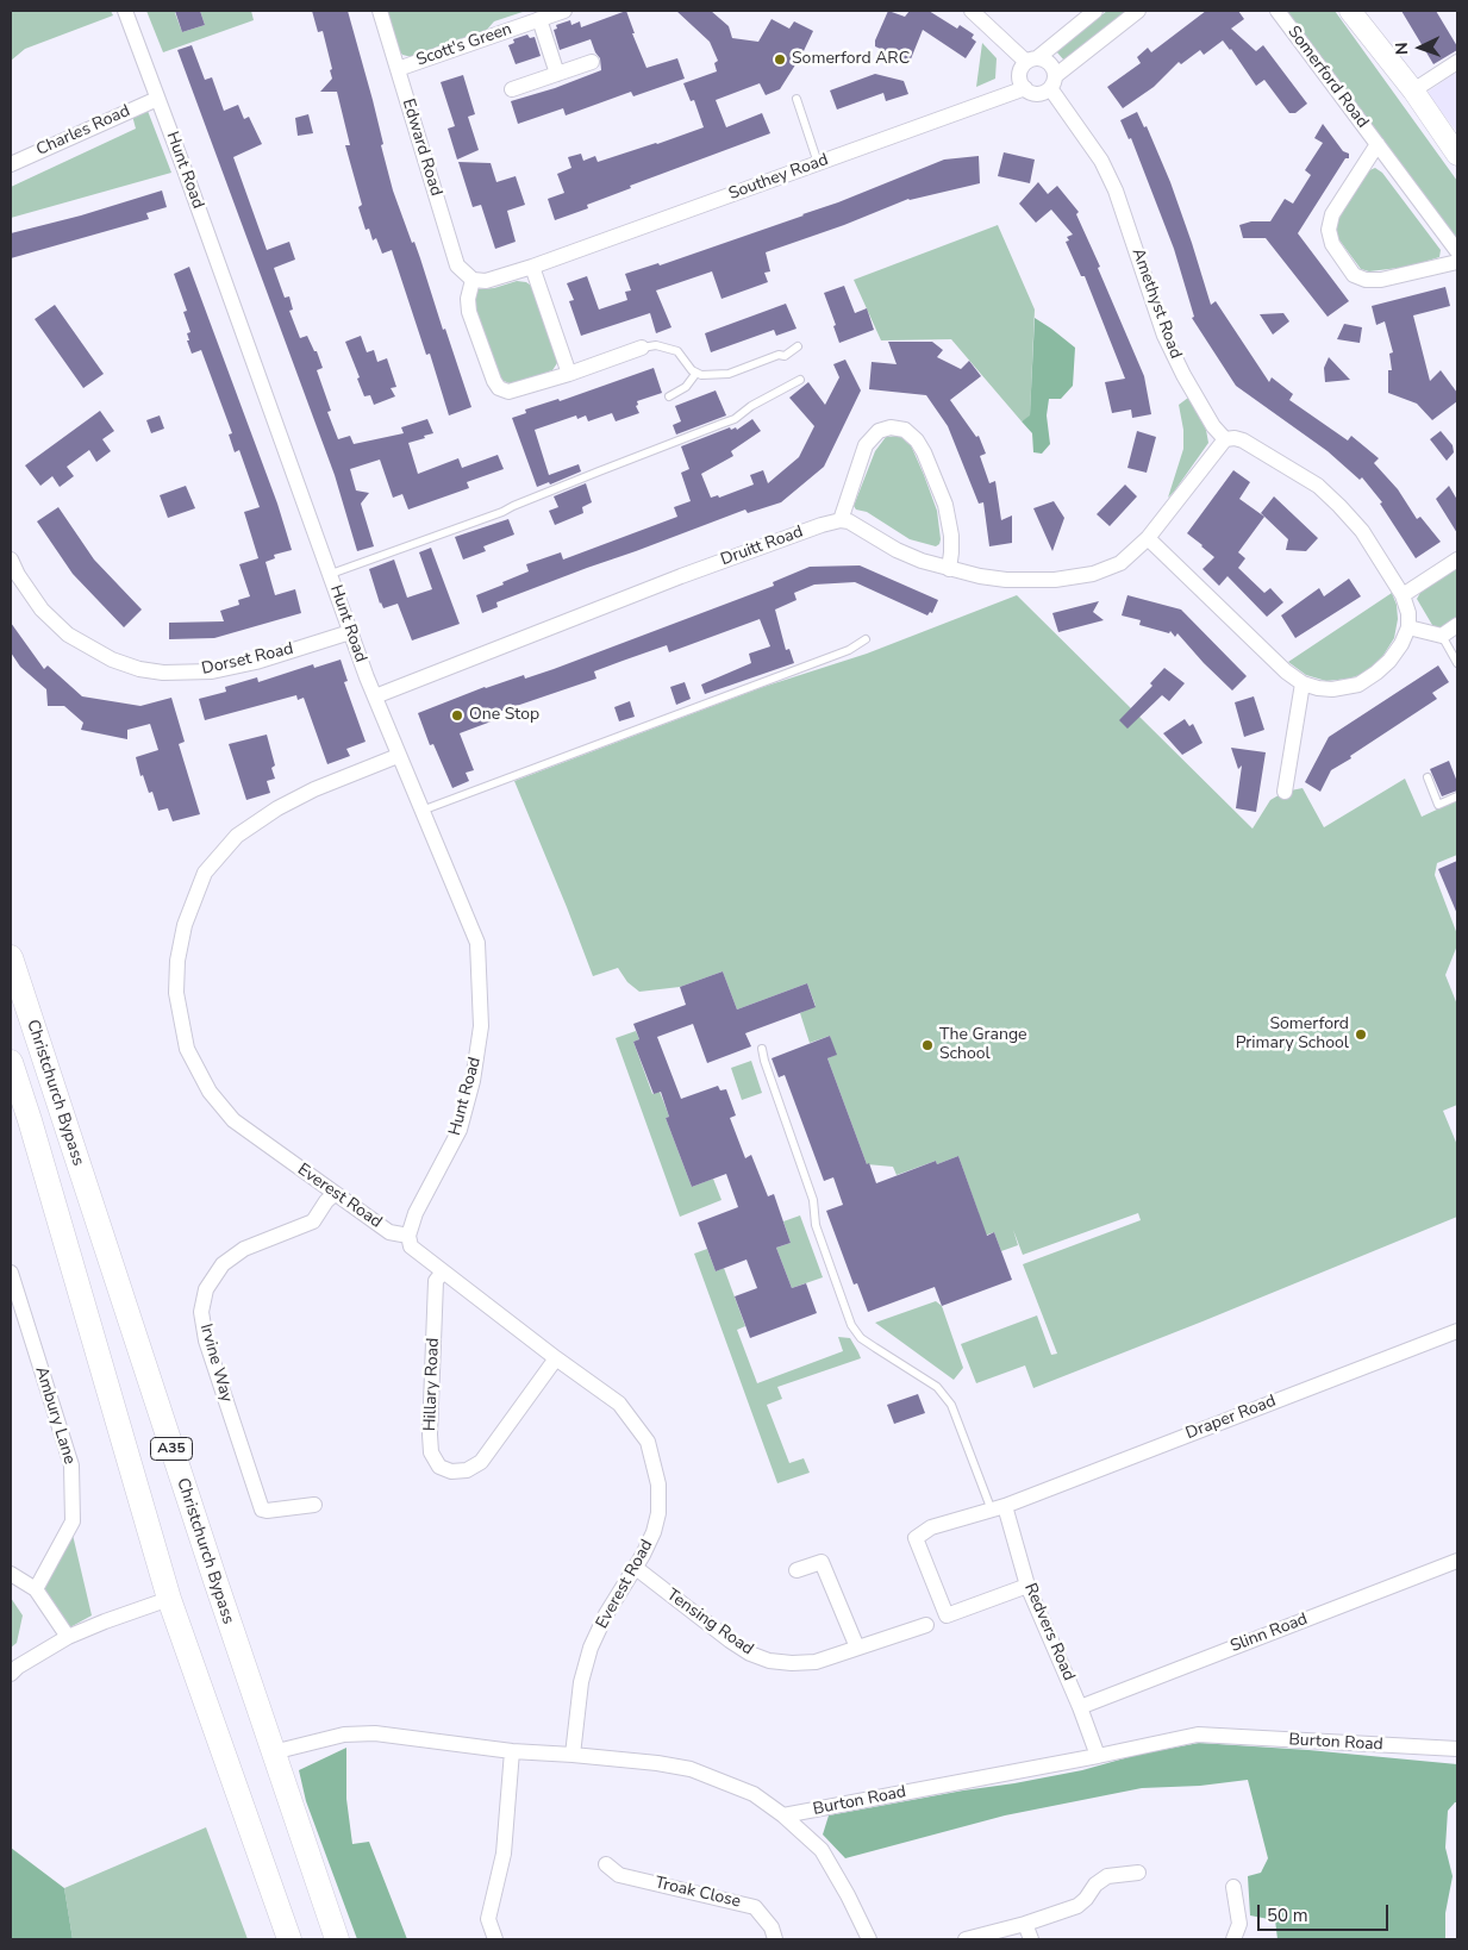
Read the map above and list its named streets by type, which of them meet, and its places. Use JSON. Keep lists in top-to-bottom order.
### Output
{
  "streets": {
    "main road": ["Christchurch Bypass", "A35"],
    "street": [
      "Scott's Green",
      "Somerford Road",
      "Charles Road",
      "Edward Road",
      "Hunt Road",
      "Southey Road",
      "Amethyst Road",
      "Druitt Road",
      "Dorset Road",
      "Everest Road",
      "Irvine Way",
      "Hillary Road",
      "Ambury Lane",
      "Draper Road",
      "Tensing Road",
      "Redvers Road",
      "Slinn Road",
      "Burton Road",
      "Troak Close"
    ]
  },
  "crossings": [
    ["Scott's Green", "Edward Road"],
    ["Charles Road", "Hunt Road"],
    ["Hunt Road", "Druitt Road"],
    ["Hunt Road", "Dorset Road"],
    ["Hunt Road", "Everest Road"],
    ["Southey Road", "Amethyst Road"],
    ["Everest Road", "Irvine Way"],
    ["Everest Road", "Hillary Road"],
    ["Everest Road", "Tensing Road"],
    ["Draper Road", "Redvers Road"],
    ["Redvers Road", "Slinn Road"],
    ["Redvers Road", "Burton Road"]
  ],
  "places": [
    "Somerford ARC",
    "One Stop",
    "Somerford Primary School",
    "The Grange School"
  ],
  "scale_bar": "50 m",
  "north": "left"
}
